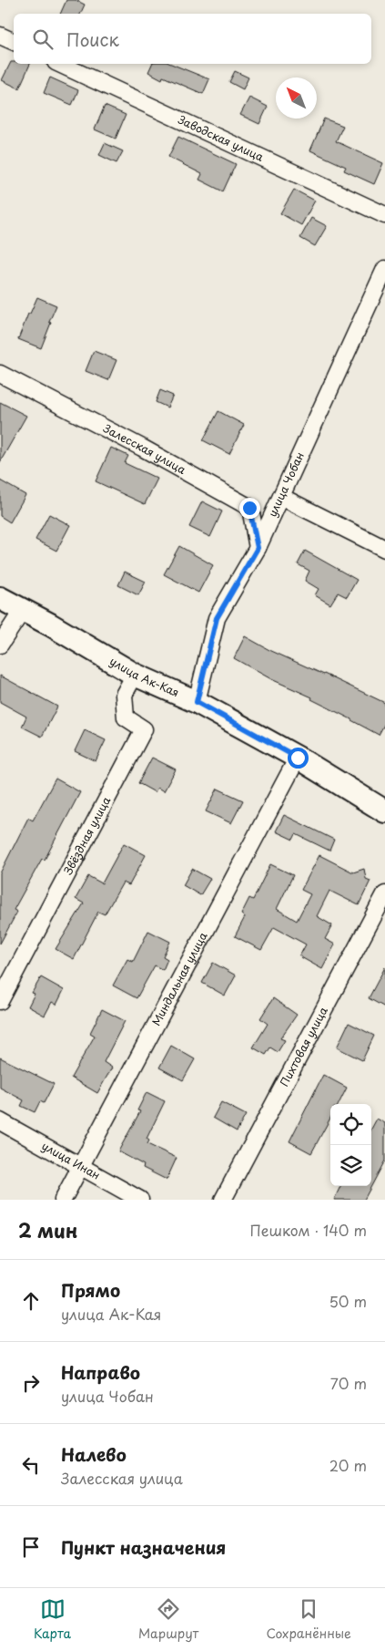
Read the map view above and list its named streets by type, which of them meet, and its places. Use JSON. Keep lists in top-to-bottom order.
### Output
{
  "streets": {
    "main road": ["улица Ак-Кая"],
    "street": [
      "Заводская улица",
      "Залесская улица",
      "улица Чобан",
      "Звёздная улица",
      "Миндальная улица",
      "Пихтовая улица",
      "улица Инан"
    ]
  },
  "crossings": [
    ["Залесская улица", "улица Чобан"],
    ["улица Чобан", "улица Ак-Кая"],
    ["улица Ак-Кая", "Звёздная улица"],
    ["улица Ак-Кая", "Миндальная улица"],
    ["Миндальная улица", "улица Инан"]
  ],
  "north": "top left",
  "page": {
    "search": "Поиск",
    "heading": ["2 мин", "Пешком · 140 m"],
    "list": [
      ["Прямо", "улица Ак-Кая", "50 m"],
      ["Направо", "улица Чобан", "70 m"],
      ["Налево", "Залесская улица", "20 m"],
      "Пункт назначения"
    ],
    "nav": ["Карта", "Маршрут", "Сохранённые"]
  }
}
